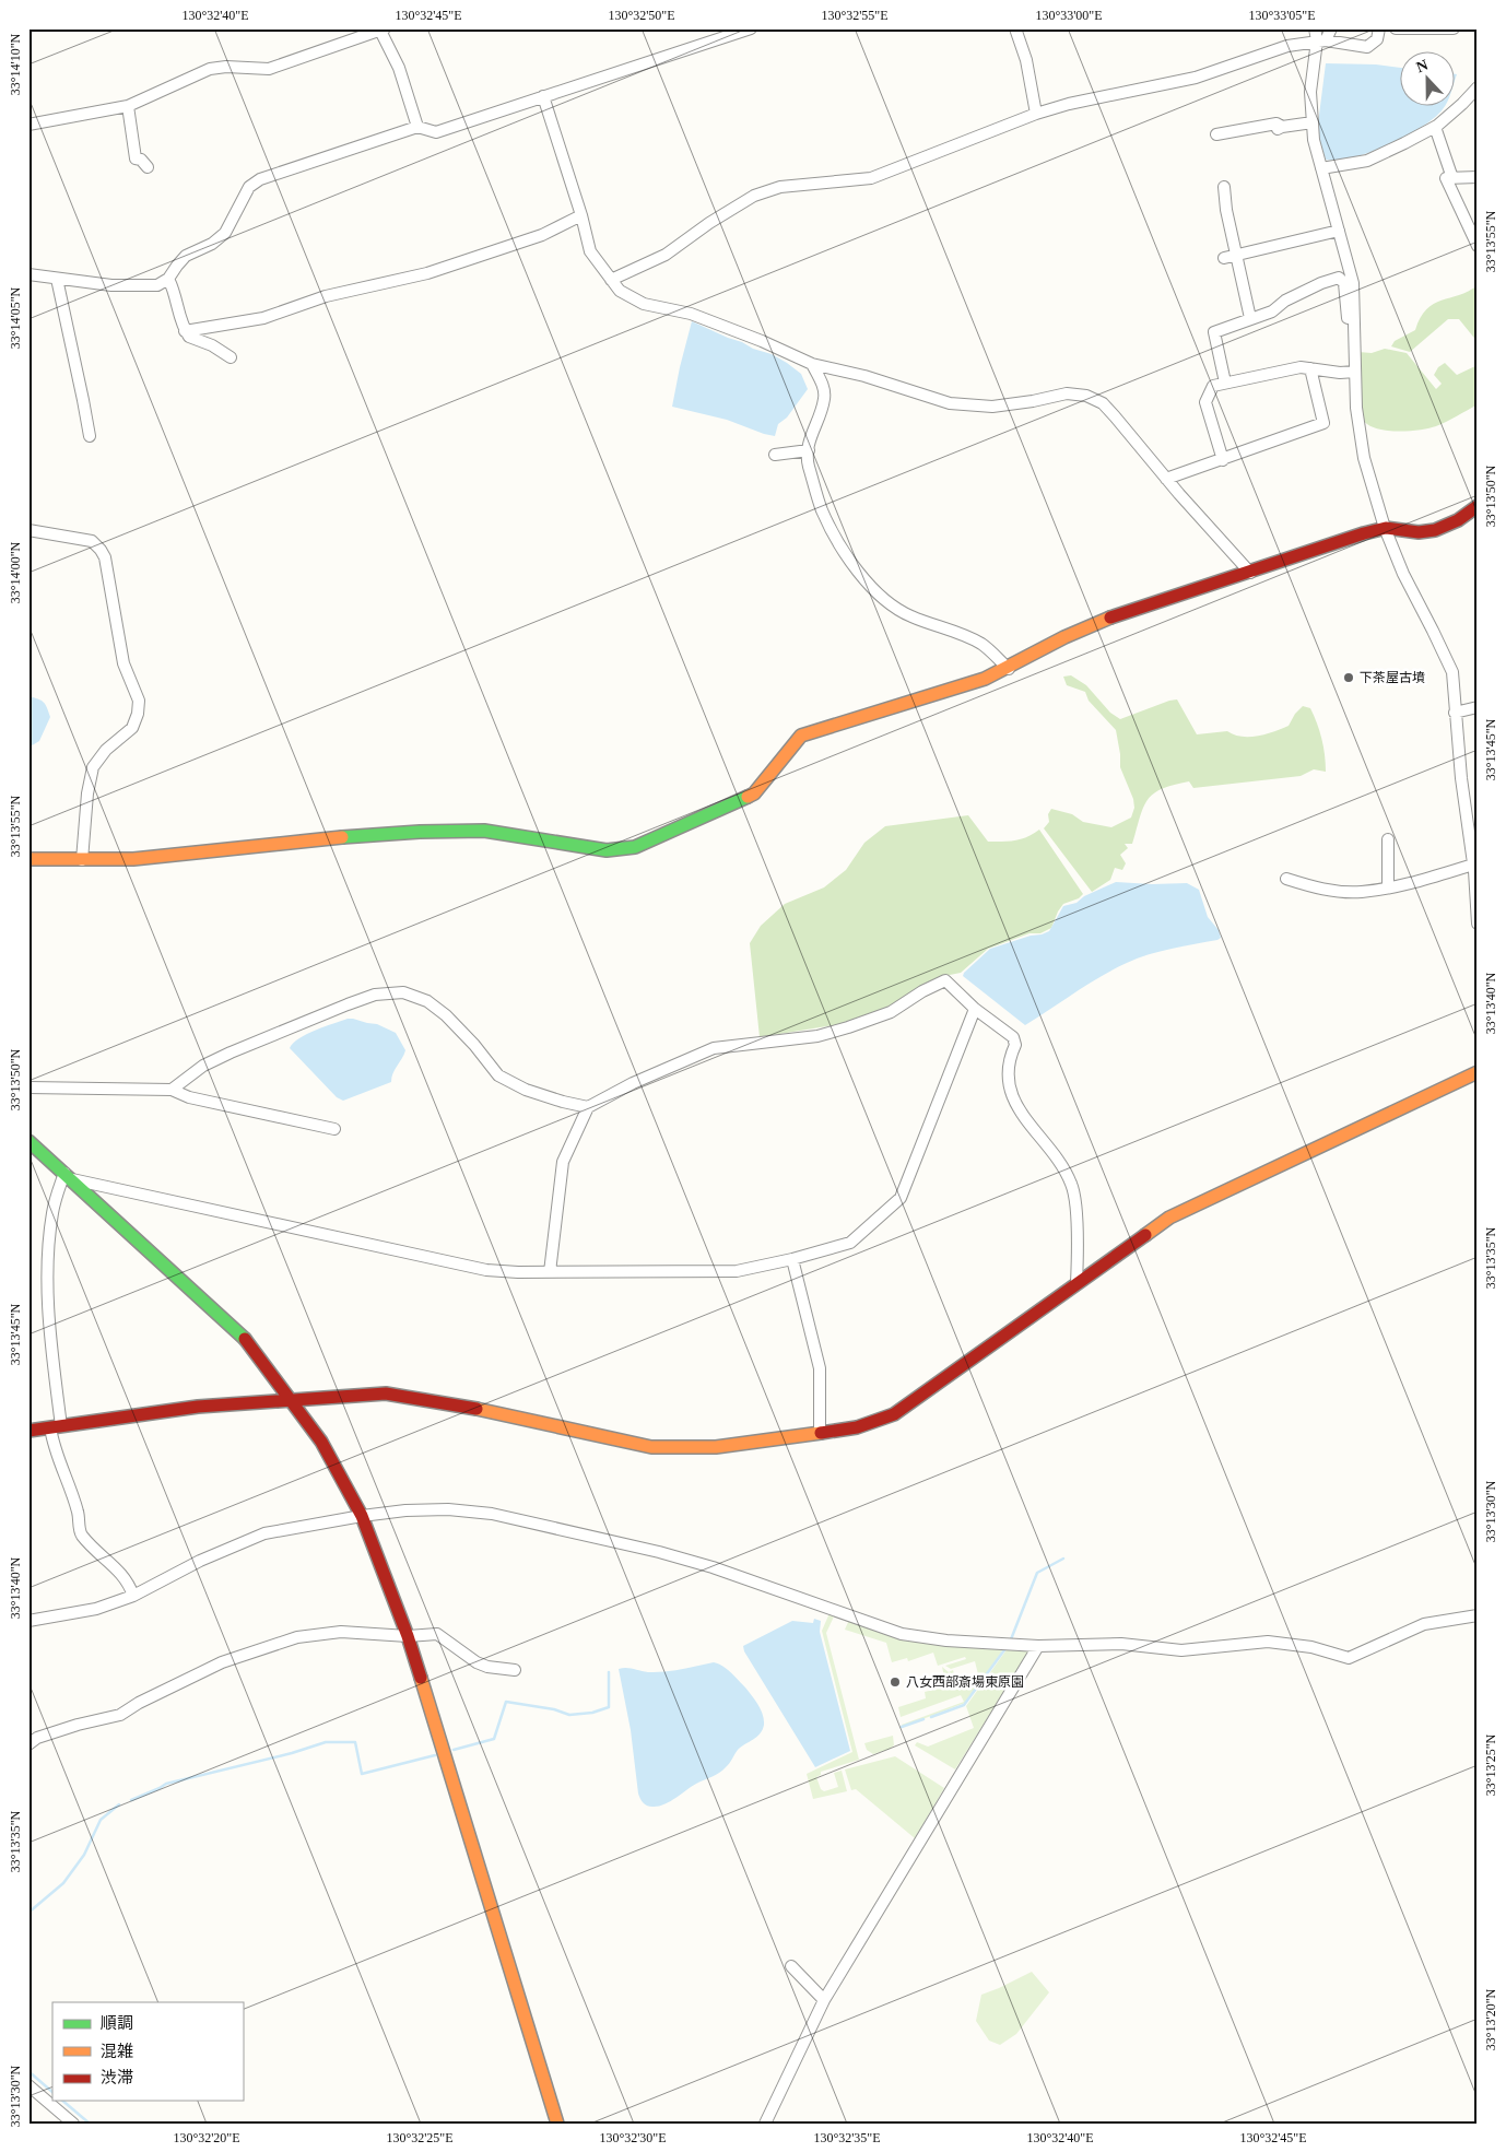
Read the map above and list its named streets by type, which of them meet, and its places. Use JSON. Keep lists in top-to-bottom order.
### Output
{
  "places": ["下茶屋古墳", "八女西部斎場東原園"],
  "legend": ["順調", "混雑", "渋滞"],
  "north": "top",
  "coordinates": [
    "130°32'40\"E",
    "130°32'45\"E",
    "130°32'50\"E",
    "130°32'55\"E",
    "130°33'00\"E",
    "130°33'05\"E",
    "33°14'10\"N",
    "33°13'55\"N",
    "33°14'05\"N",
    "33°13'50\"N",
    "33°14'00\"N",
    "33°13'45\"N",
    "33°13'40\"N",
    "33°13'35\"N",
    "33°13'30\"N",
    "33°13'25\"N",
    "33°13'20\"N",
    "130°32'20\"E",
    "130°32'25\"E",
    "130°32'30\"E",
    "130°32'35\"E"
  ]
}
